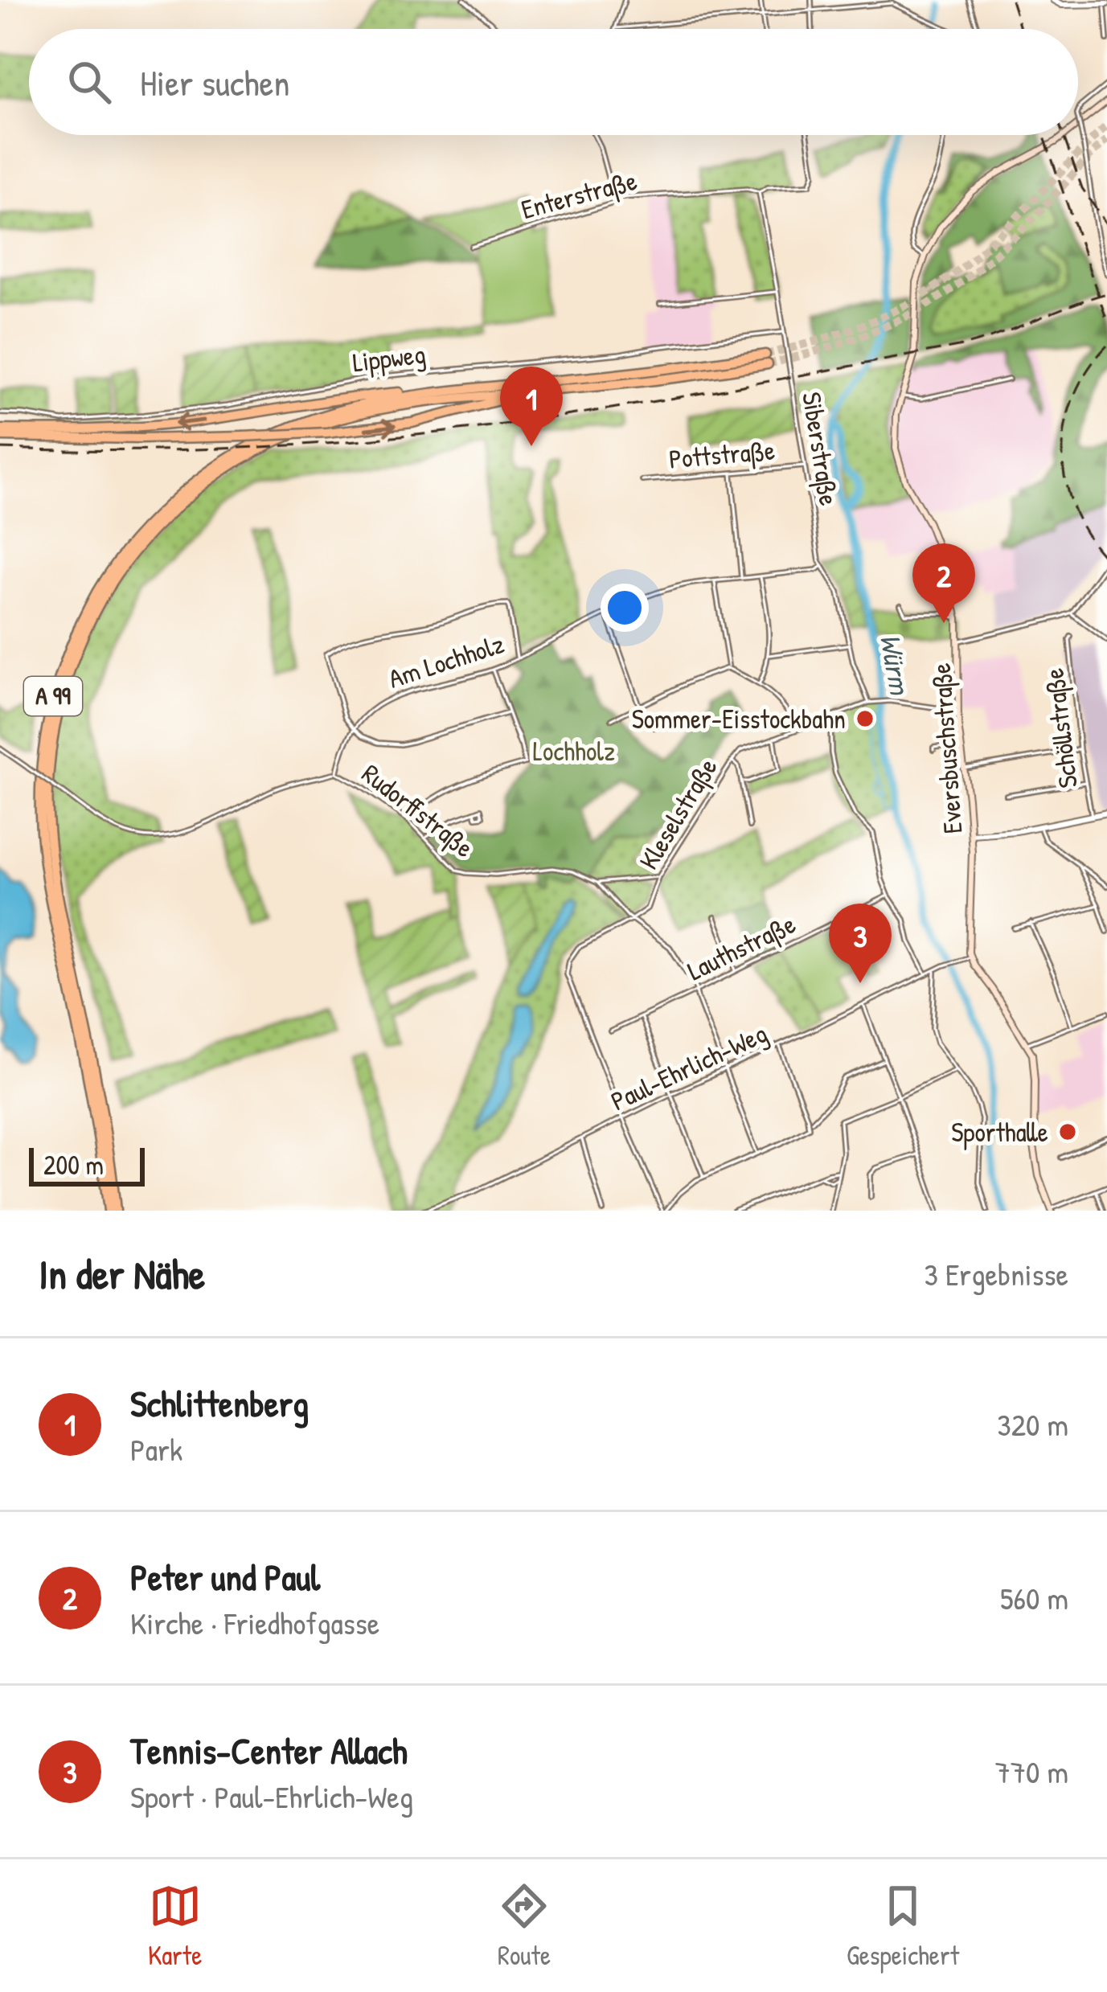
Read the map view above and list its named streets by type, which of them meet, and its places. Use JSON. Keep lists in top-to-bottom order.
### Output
{
  "streets": {
    "highway": ["A 99"],
    "main road": ["Eversbuschstraße"],
    "street": [
      "Enterstraße",
      "Lippweg",
      "Siberstraße",
      "Pottstraße",
      "Am Lochholz",
      "Schöllstraße",
      "Rudorffstraße",
      "Kleselstraße",
      "Lauthstraße",
      "Paul-Ehrlich-Weg"
    ]
  },
  "crossings": [
    ["Enterstraße", "Siberstraße"],
    ["Lippweg", "Siberstraße"],
    ["Siberstraße", "Pottstraße"],
    ["Siberstraße", "Am Lochholz"],
    ["Siberstraße", "Kleselstraße"],
    ["Eversbuschstraße", "Kleselstraße"],
    ["Eversbuschstraße", "Paul-Ehrlich-Weg"],
    ["Rudorffstraße", "Kleselstraße"],
    ["Rudorffstraße", "Lauthstraße"],
    ["Rudorffstraße", "Paul-Ehrlich-Weg"],
    ["Kleselstraße", "Paul-Ehrlich-Weg"]
  ],
  "water": ["Würm"],
  "parks": ["Lochholz"],
  "places": ["Sommer-Eisstockbahn", "Sporthalle"],
  "scale_bar": "200 m",
  "page": {
    "search": "Hier suchen",
    "pins": ["1", "2", "3"],
    "scale": "200 m",
    "heading": ["In der Nähe", "3 Ergebnisse"],
    "list": [
      {
        "mark": "1",
        "name": "Schlittenberg",
        "note": "Park",
        "value": "320 m"
      },
      {
        "mark": "2",
        "name": "Peter und Paul",
        "note": "Kirche · Friedhofgasse",
        "value": "560 m"
      },
      {
        "mark": "3",
        "name": "Tennis-Center Allach",
        "note": "Sport · Paul-Ehrlich-Weg",
        "value": "770 m"
      }
    ],
    "nav": ["Karte", "Route", "Gespeichert"]
  }
}
